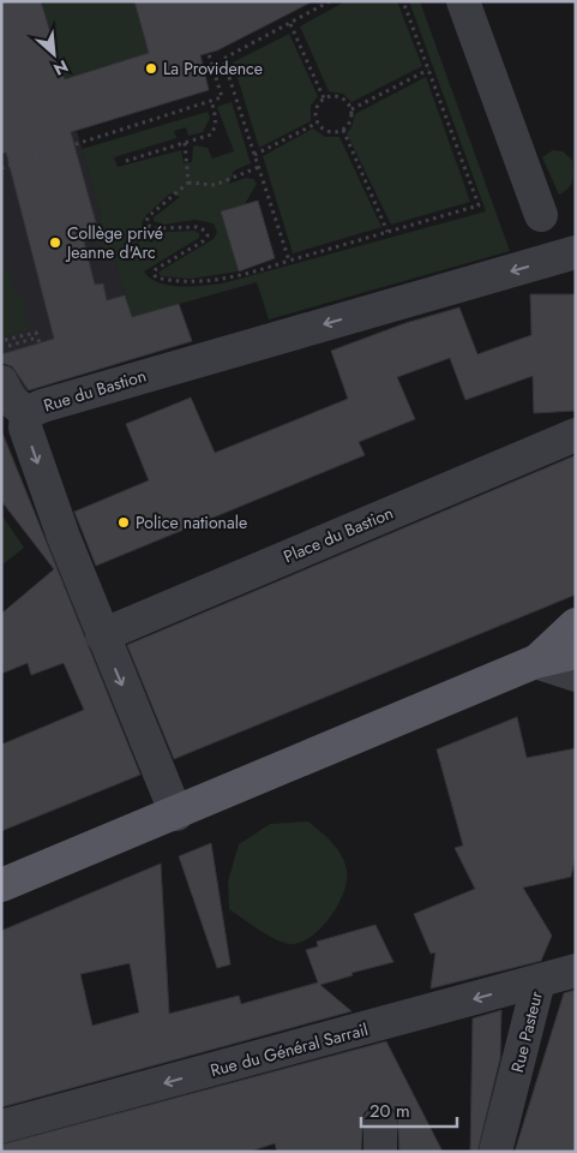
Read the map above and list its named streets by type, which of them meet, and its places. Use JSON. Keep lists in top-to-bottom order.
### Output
{
  "streets": {
    "street": [
      "Rue du Bastion",
      "Place du Bastion",
      "Rue Pasteur",
      "Rue du Général Sarrail"
    ]
  },
  "crossings": [
    ["Rue du Bastion", "Place du Bastion"],
    ["Rue Pasteur", "Rue du Général Sarrail"]
  ],
  "one_way": ["Rue du Général Sarrail"],
  "places": ["La Providence", "Collège privé Jeanne d'Arc", "Police nationale"],
  "scale_bar": "20 m",
  "north": "bottom right"
}
